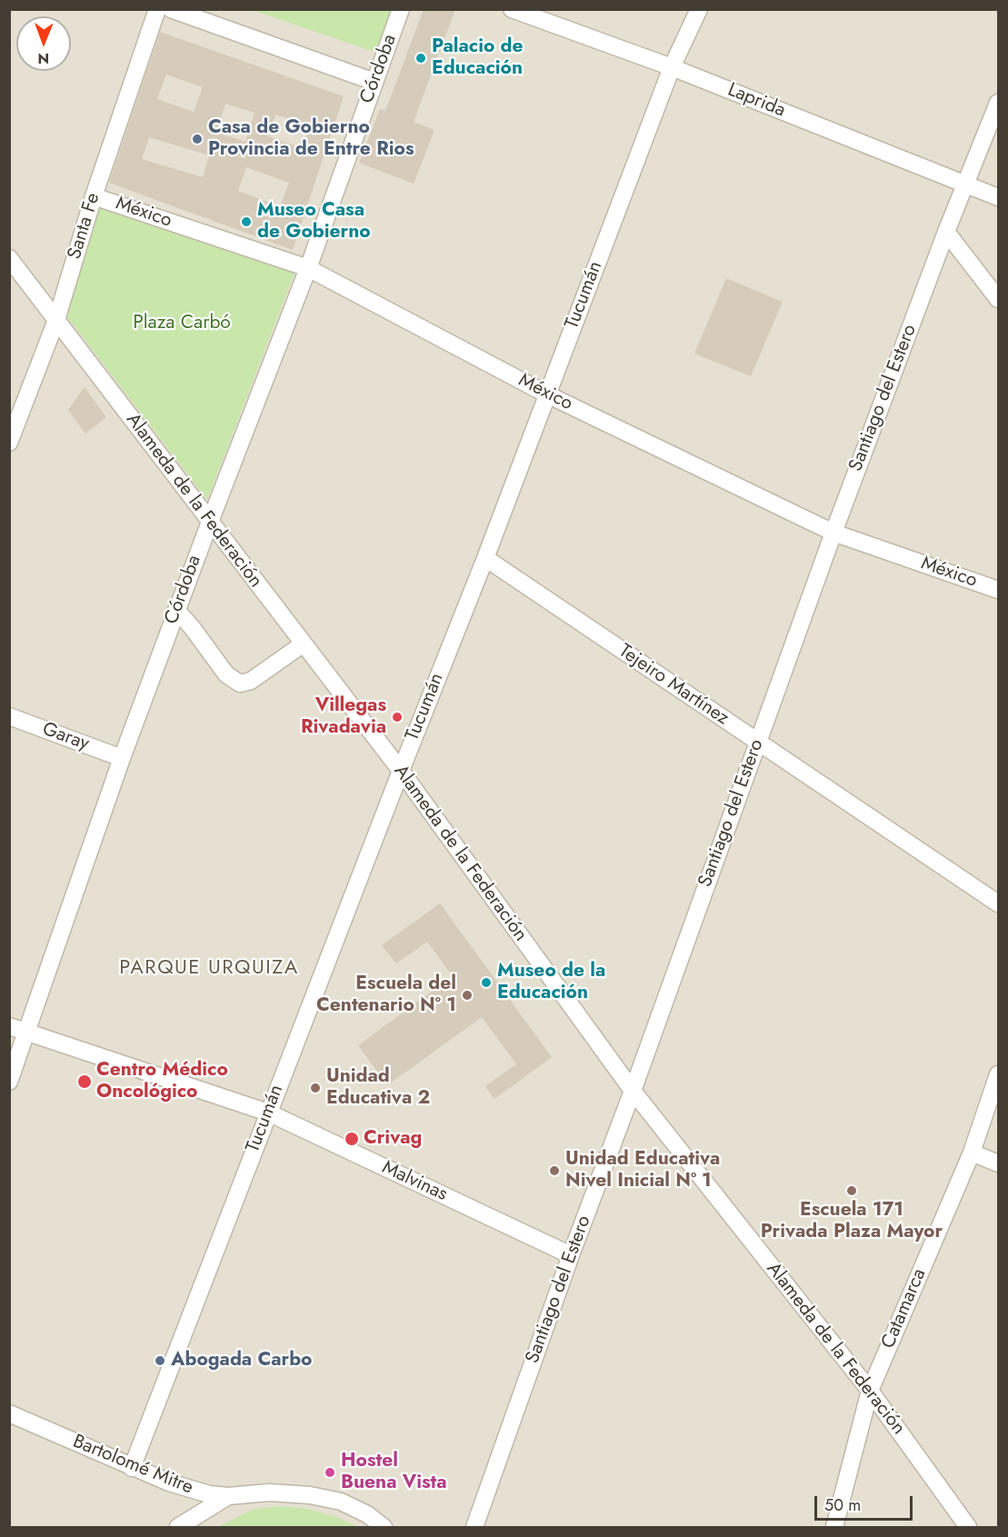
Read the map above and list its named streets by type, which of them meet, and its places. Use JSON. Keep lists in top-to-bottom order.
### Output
{
  "streets": {
    "street": [
      "Córdoba",
      "Laprida",
      "México",
      "Santa Fe",
      "Tucumán",
      "Santiago del Estero",
      "Alameda de la Federación",
      "Tejeiro Martínez",
      "Garay",
      "Malvinas",
      "Catamarca",
      "Bartolomé Mitre"
    ]
  },
  "crossings": [
    ["Córdoba", "México"],
    ["Córdoba", "Alameda de la Federación"],
    ["Córdoba", "Garay"],
    ["Córdoba", "Malvinas"],
    ["Laprida", "Tucumán"],
    ["Laprida", "Santiago del Estero"],
    ["México", "Santa Fe"],
    ["México", "Tucumán"],
    ["México", "Santiago del Estero"],
    ["Santa Fe", "Alameda de la Federación"],
    ["Tucumán", "Alameda de la Federación"],
    ["Tucumán", "Tejeiro Martínez"],
    ["Tucumán", "Malvinas"],
    ["Tucumán", "Bartolomé Mitre"],
    ["Santiago del Estero", "Alameda de la Federación"],
    ["Santiago del Estero", "Tejeiro Martínez"],
    ["Santiago del Estero", "Malvinas"],
    ["Alameda de la Federación", "Catamarca"]
  ],
  "districts": ["PARQUE URQUIZA"],
  "parks": ["Plaza Carbó"],
  "places": [
    "Palacio de Educación",
    "Casa de Gobierno Provincia de Entre Rios",
    "Museo Casa de Gobierno",
    "Villegas Rivadavia",
    "Museo de la Educación",
    "Escuela del Centenario N° 1",
    "Centro Médico Oncológico",
    "Unidad Educativa 2",
    "Crivag",
    "Unidad Educativa Nivel Inicial Nº 1",
    "Escuela 171 Privada Plaza Mayor",
    "Abogada Carbo",
    "Hostel Buena Vista"
  ],
  "scale_bar": "50 m",
  "north": "bottom"
}
